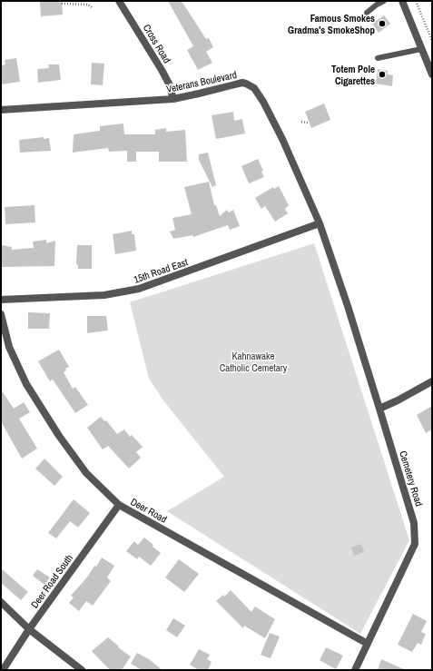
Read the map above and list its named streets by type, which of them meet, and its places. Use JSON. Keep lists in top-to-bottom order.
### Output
{
  "streets": {
    "street": [
      "Cross Road",
      "Veterans Boulevard",
      "15th Road East",
      "Cemetery Road",
      "Deer Road",
      "Deer Road South"
    ]
  },
  "crossings": [
    ["Cross Road", "Veterans Boulevard"],
    ["Veterans Boulevard", "15th Road East"],
    ["Veterans Boulevard", "Cemetery Road"],
    ["Cemetery Road", "Deer Road"],
    ["Deer Road", "Deer Road South"]
  ],
  "parks": ["Kahnawake Catholic Cemetary"],
  "places": ["Famous Smokes Gradma's SmokeShop", "Totem Pole Cigarettes"]
}
